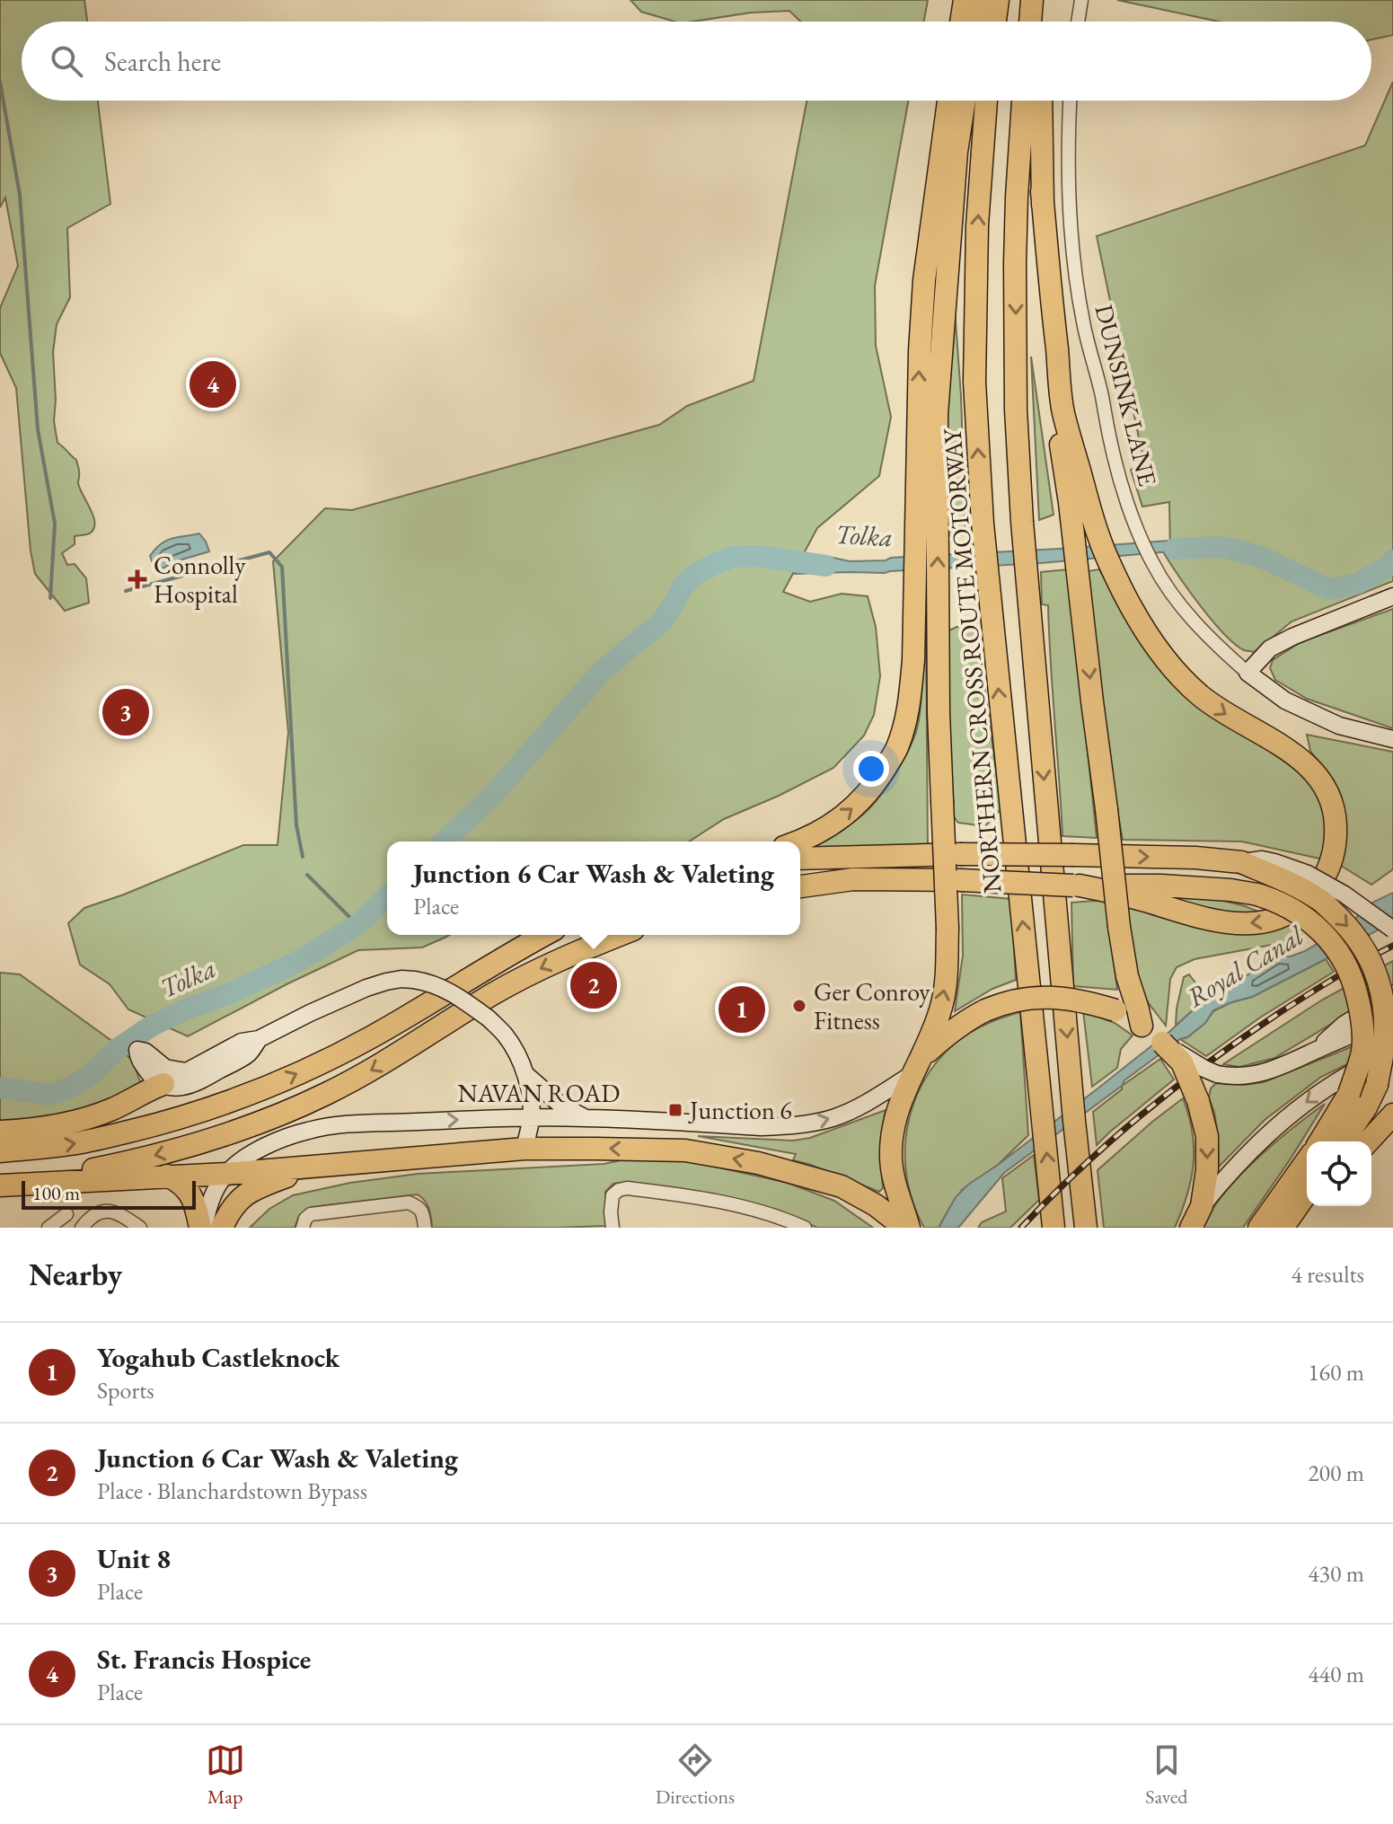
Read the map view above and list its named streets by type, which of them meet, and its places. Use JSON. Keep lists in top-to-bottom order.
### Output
{
  "streets": {
    "highway": ["NORTHERN CROSS ROUTE MOTORWAY"],
    "main road": ["NAVAN ROAD"],
    "street": ["DUNSINK LANE"]
  },
  "water": ["Tolka", "Royal Canal"],
  "places": {
    "health": ["Connolly Hospital"],
    "other": ["Ger Conroy Fitness"],
    "transit": ["Junction 6"]
  },
  "scale_bar": "100 m",
  "page": {
    "search": "Search here",
    "pins": [
      "4",
      "3",
      "2",
      "1"
    ],
    "popup": ["Junction 6 Car Wash & Valeting", "Place"],
    "scale": "100 m",
    "heading": ["Nearby", "4 results"],
    "list": [
      {
        "mark": "1",
        "name": "Yogahub Castleknock",
        "note": "Sports",
        "value": "160 m"
      },
      {
        "mark": "2",
        "name": "Junction 6 Car Wash & Valeting",
        "note": "Place · Blanchardstown Bypass",
        "value": "200 m"
      },
      {
        "mark": "3",
        "name": "Unit 8",
        "note": "Place",
        "value": "430 m"
      },
      {
        "mark": "4",
        "name": "St. Francis Hospice",
        "note": "Place",
        "value": "440 m"
      }
    ],
    "nav": ["Map", "Directions", "Saved"]
  }
}
